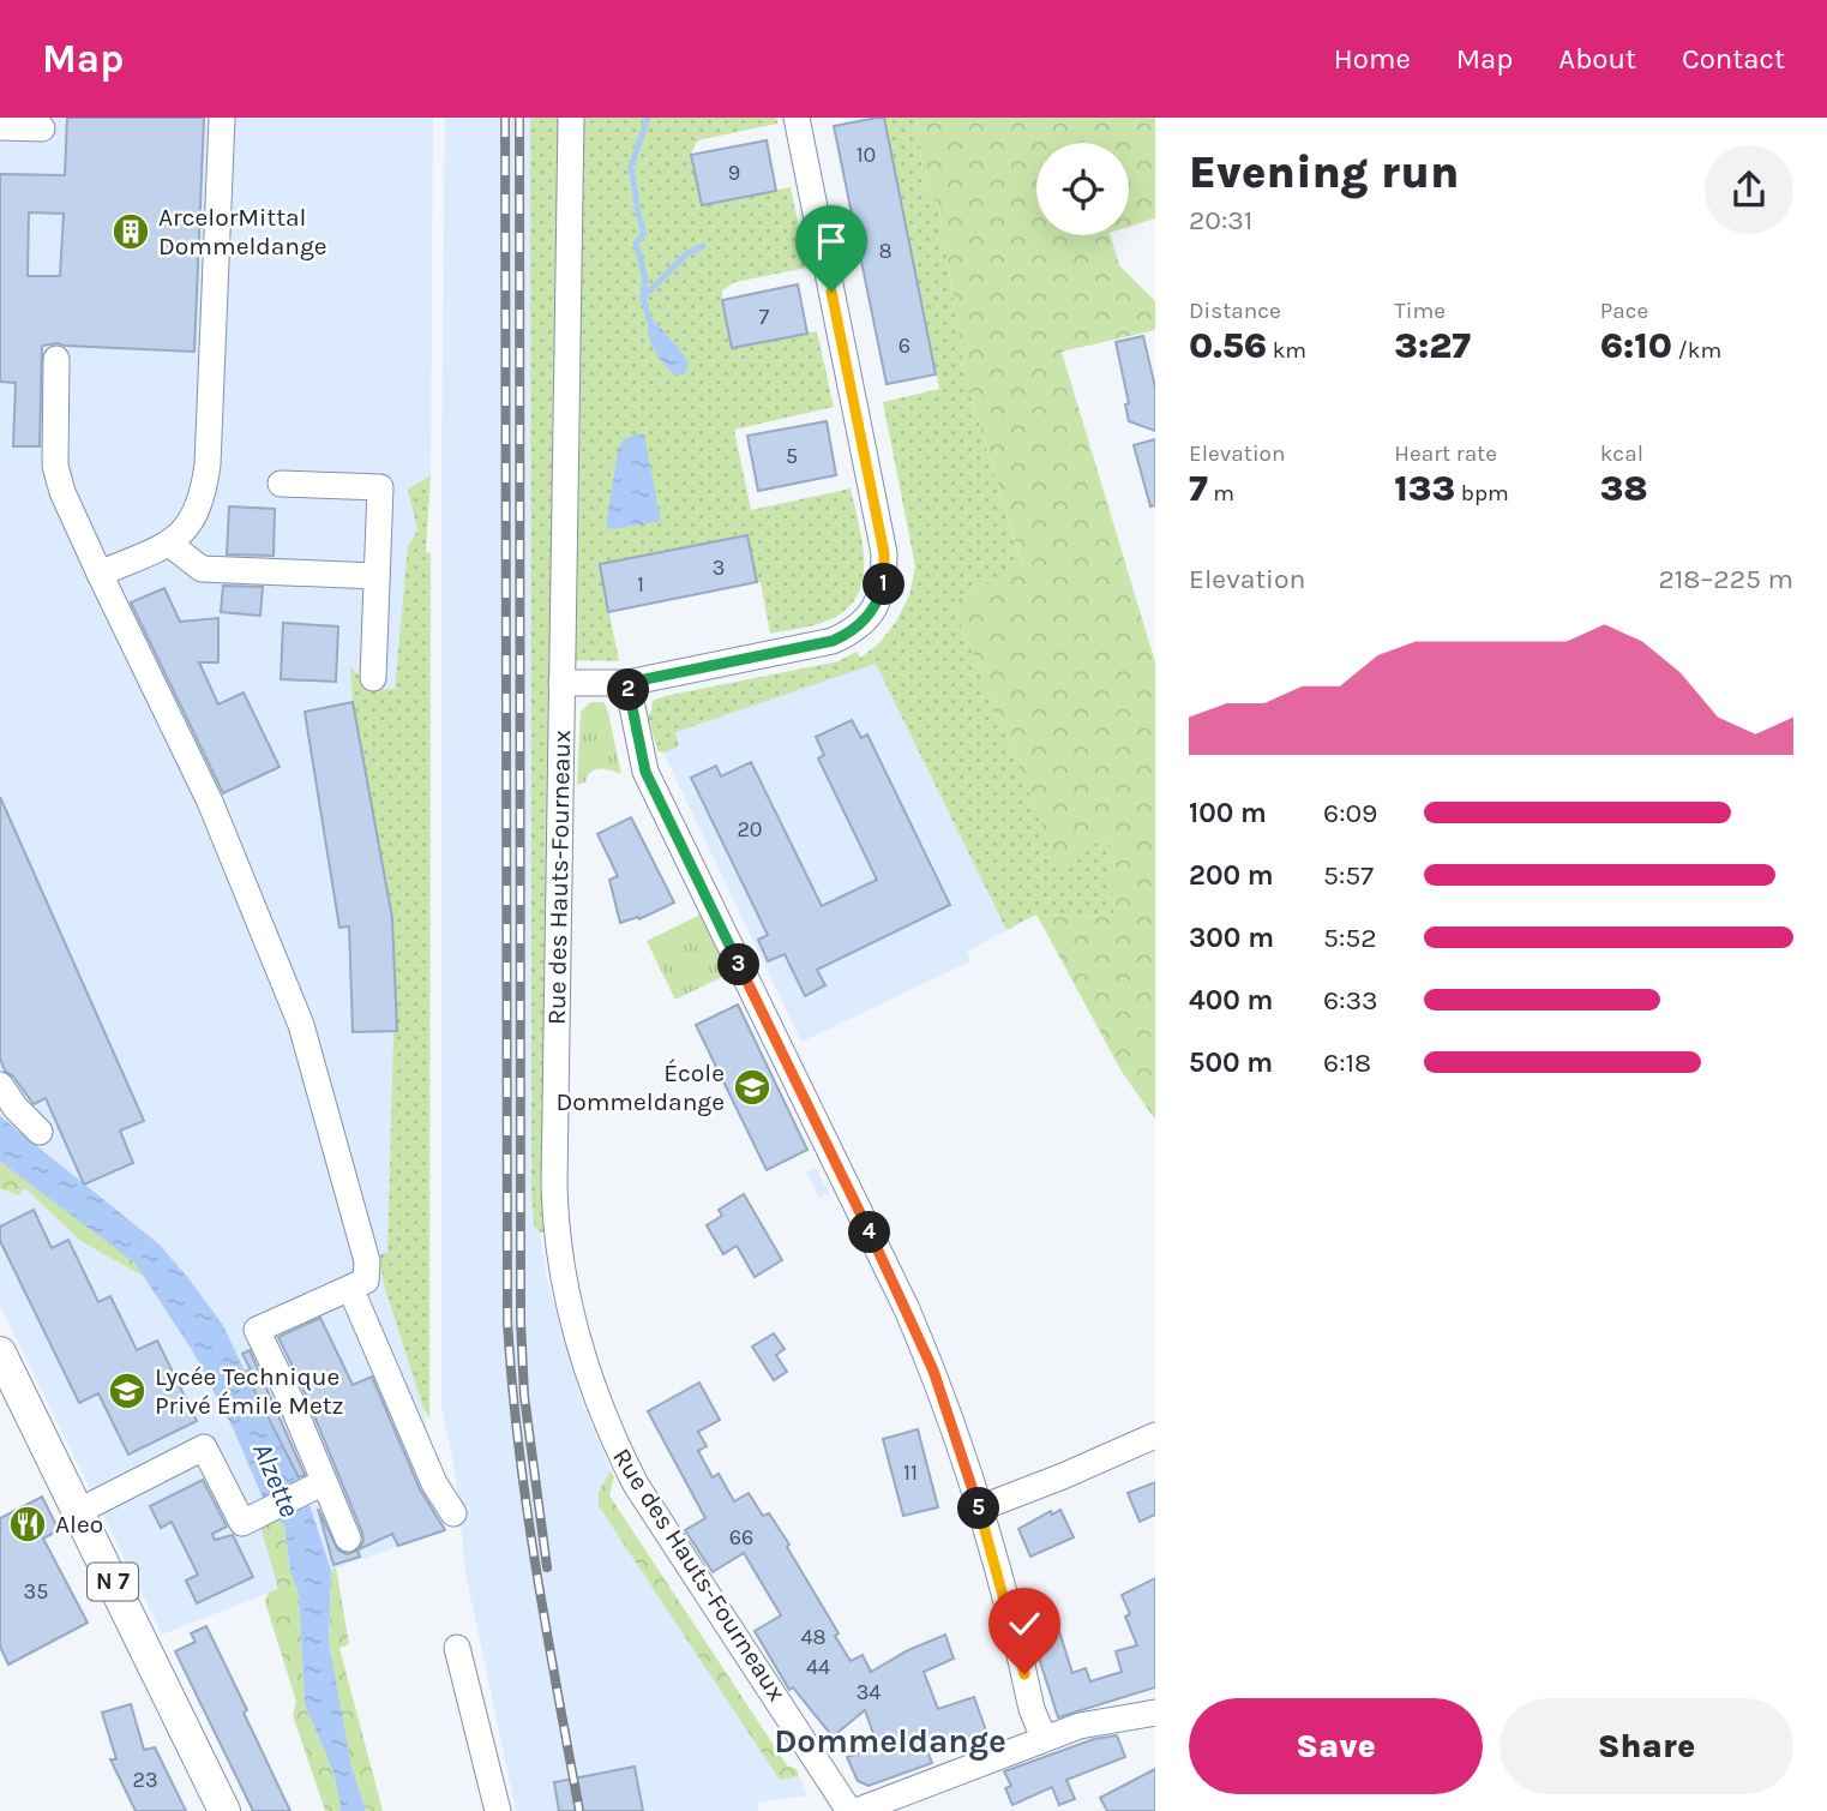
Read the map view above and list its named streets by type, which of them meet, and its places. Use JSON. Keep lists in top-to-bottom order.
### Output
{
  "streets": {
    "main road": ["N 7"],
    "street": ["Rue des Hauts-Fourneaux"]
  },
  "districts": ["Dommeldange"],
  "water": ["Alzette"],
  "places": {
    "building": ["ArcelorMittal Dommeldange"],
    "school or university": ["École Dommeldange", "Lycée Technique Privé Émile Metz"],
    "restaurant": ["Aleo"]
  },
  "house_numbers": [
    "10",
    "9",
    "8",
    "7",
    "6",
    "5",
    "3",
    "1",
    "20",
    "11",
    "66",
    "35",
    "48",
    "44",
    "34",
    "23"
  ],
  "page": {
    "header": "Map",
    "nav": [
      "Home",
      "Map",
      "About",
      "Contact"
    ],
    "heading": ["Evening run", "20:31"],
    "stats": [
      ["Distance", "0.56 km"],
      ["Time", "3:27"],
      ["Pace", "6:10 /km"],
      ["Elevation", "7 m"],
      ["Heart rate", "133 bpm"],
      ["kcal", "38"]
    ],
    "chart": ["Elevation", "218–225 m"],
    "pins": [
      "1",
      "2",
      "3",
      "4",
      "5"
    ],
    "list": [
      {
        "name": "100 m",
        "note": "6:09"
      },
      {
        "name": "200 m",
        "note": "5:57"
      },
      {
        "name": "300 m",
        "note": "5:52"
      },
      {
        "name": "400 m",
        "note": "6:33"
      },
      {
        "name": "500 m",
        "note": "6:18"
      }
    ],
    "buttons": ["Save", "Share"]
  }
}
